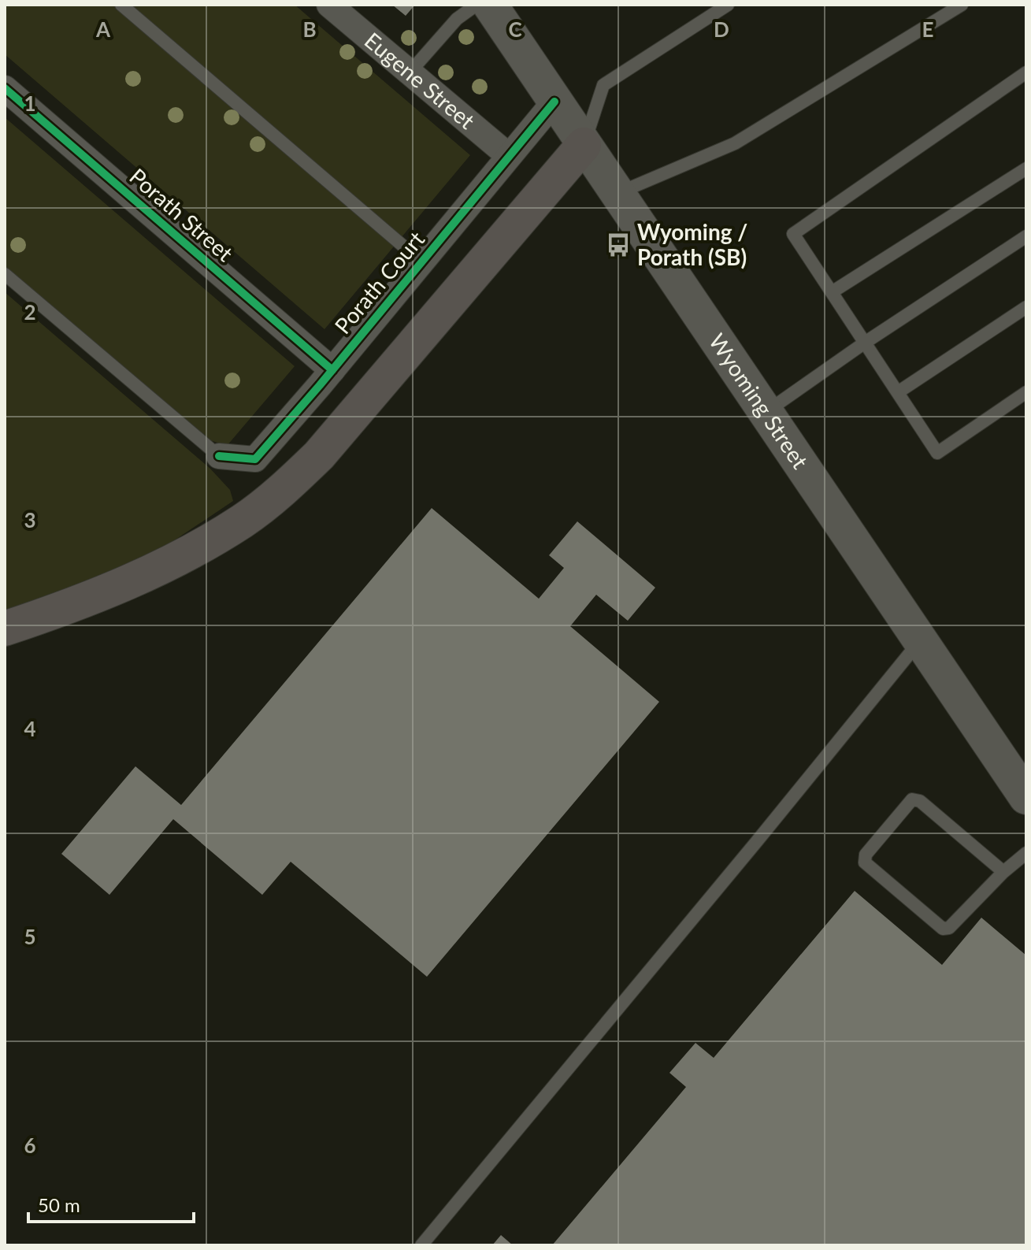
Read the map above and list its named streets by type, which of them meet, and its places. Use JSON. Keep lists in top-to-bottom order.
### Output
{
  "streets": {
    "main road": ["Wyoming Street"],
    "street": ["Eugene Street", "Porath Street", "Porath Court"]
  },
  "crossings": [
    ["Eugene Street", "Porath Court"],
    ["Porath Street", "Porath Court"],
    ["Porath Court", "Wyoming Street"]
  ],
  "places": {
    "bus stop": ["Wyoming / Porath (SB)"]
  },
  "scale_bar": "50 m",
  "grid": {
    "columns": [
      "A",
      "B",
      "C",
      "D",
      "E"
    ],
    "rows": [
      "1",
      "2",
      "3",
      "4",
      "5",
      "6"
    ]
  }
}
